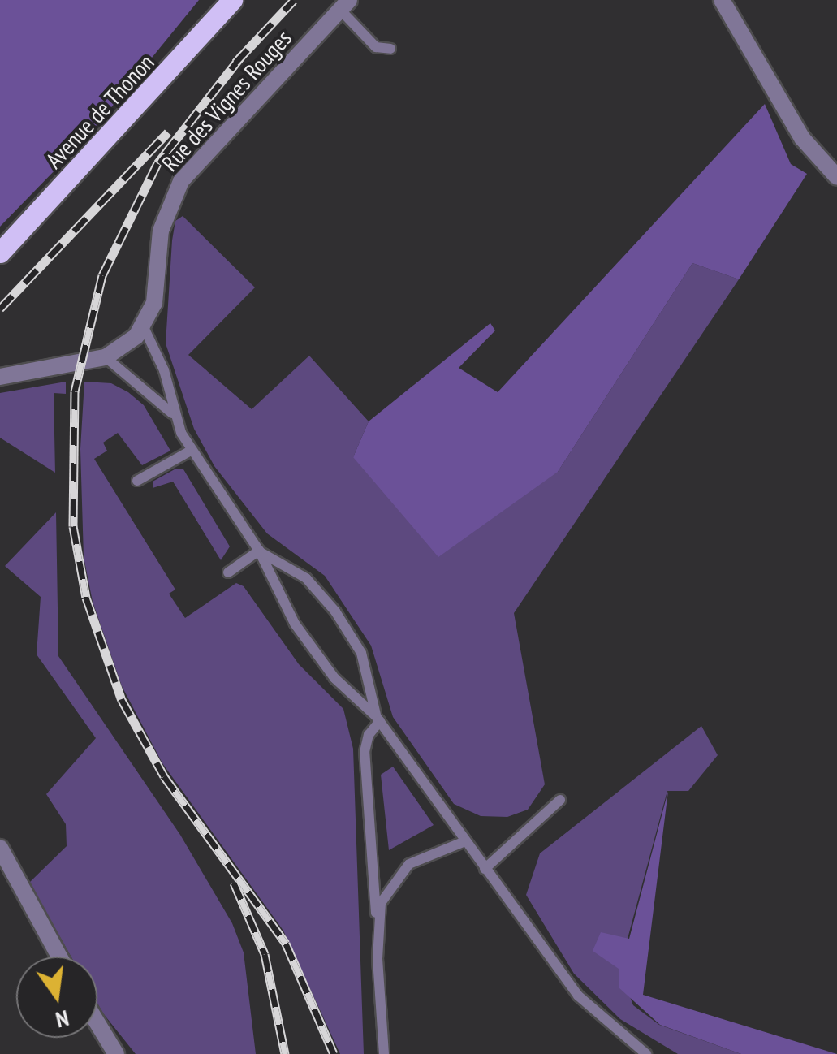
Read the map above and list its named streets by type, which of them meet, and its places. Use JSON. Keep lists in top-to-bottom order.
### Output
{
  "streets": {
    "main road": ["Avenue de Thonon"],
    "street": ["Rue des Vignes Rouges"]
  },
  "north": "bottom"
}
